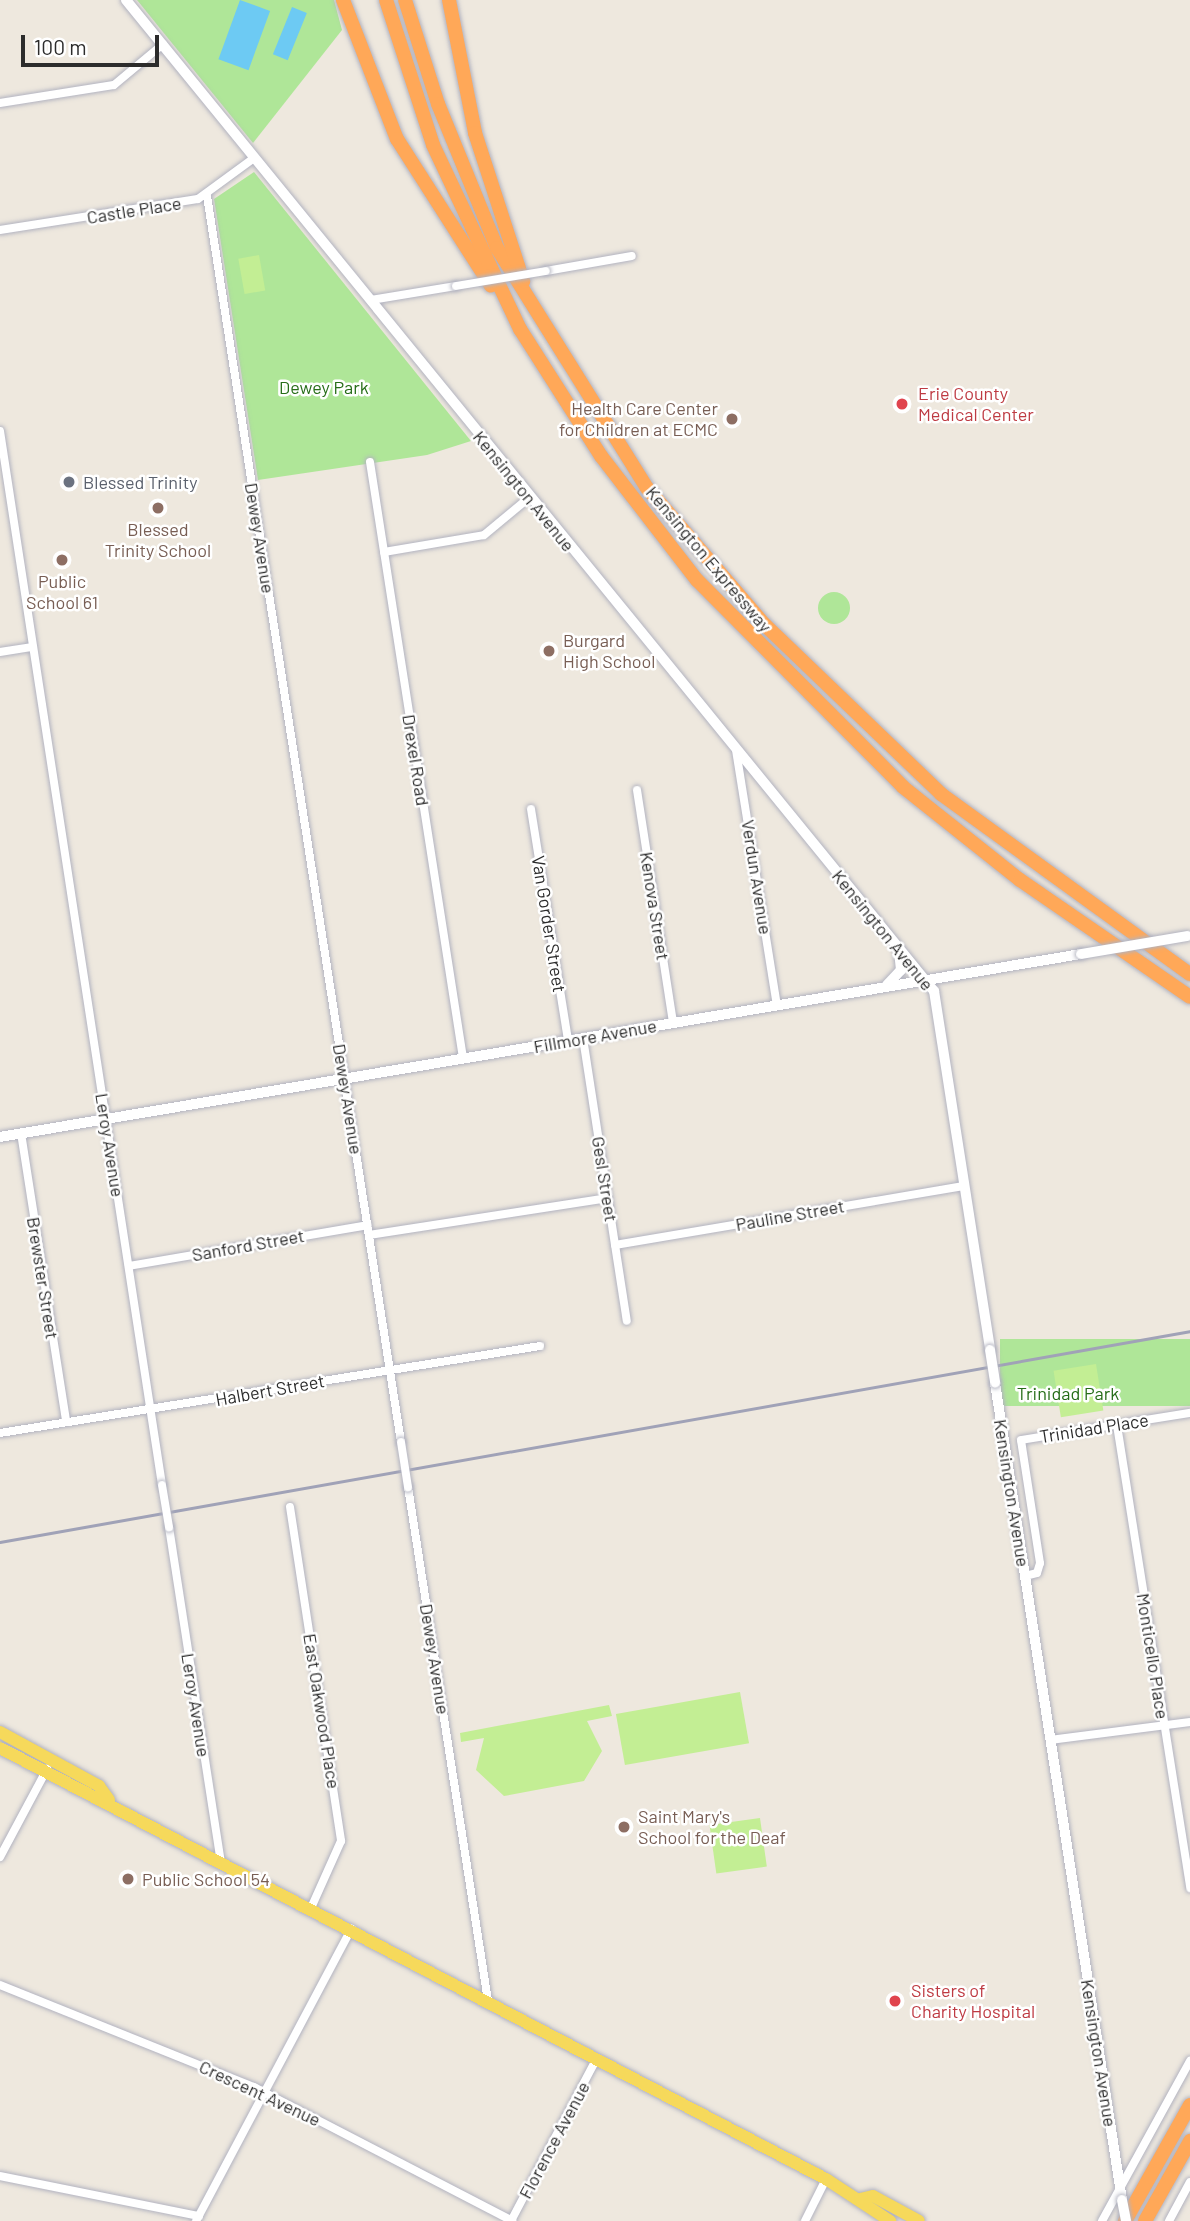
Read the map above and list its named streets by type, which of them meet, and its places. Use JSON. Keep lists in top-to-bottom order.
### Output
{
  "streets": {
    "highway": ["Kensington Expressway"],
    "street": [
      "Castle Place",
      "Kensington Avenue",
      "Dewey Avenue",
      "Drexel Road",
      "Verdun Avenue",
      "Kenova Street",
      "Van Gorder Street",
      "Fillmore Avenue",
      "Leroy Avenue",
      "Gesl Street",
      "Pauline Street",
      "Sanford Street",
      "Brewster Street",
      "Halbert Street",
      "Trinidad Place",
      "Monticello Place",
      "East Oakwood Place",
      "Crescent Avenue",
      "Florence Avenue"
    ]
  },
  "crossings": [
    ["Castle Place", "Kensington Avenue"],
    ["Castle Place", "Dewey Avenue"],
    ["Kensington Avenue", "Verdun Avenue"],
    ["Kensington Avenue", "Fillmore Avenue"],
    ["Kensington Avenue", "Pauline Street"],
    ["Kensington Avenue", "Trinidad Place"],
    ["Dewey Avenue", "Fillmore Avenue"],
    ["Dewey Avenue", "Sanford Street"],
    ["Dewey Avenue", "Halbert Street"],
    ["Drexel Road", "Fillmore Avenue"],
    ["Verdun Avenue", "Fillmore Avenue"],
    ["Kenova Street", "Fillmore Avenue"],
    ["Van Gorder Street", "Fillmore Avenue"],
    ["Fillmore Avenue", "Leroy Avenue"],
    ["Fillmore Avenue", "Gesl Street"],
    ["Fillmore Avenue", "Brewster Street"],
    ["Leroy Avenue", "Sanford Street"],
    ["Leroy Avenue", "Halbert Street"],
    ["Gesl Street", "Pauline Street"],
    ["Brewster Street", "Halbert Street"],
    ["Trinidad Place", "Monticello Place"],
    ["Crescent Avenue", "Florence Avenue"]
  ],
  "parks": ["Dewey Park", "Trinidad Park"],
  "places": [
    "Erie County Medical Center",
    "Health Care Center for Children at ECMC",
    "Blessed Trinity",
    "Blessed Trinity School",
    "Public School 61",
    "Burgard High School",
    "Saint Mary's School for the Deaf",
    "Public School 54",
    "Sisters of Charity Hospital"
  ],
  "scale_bar": "100 m"
}
